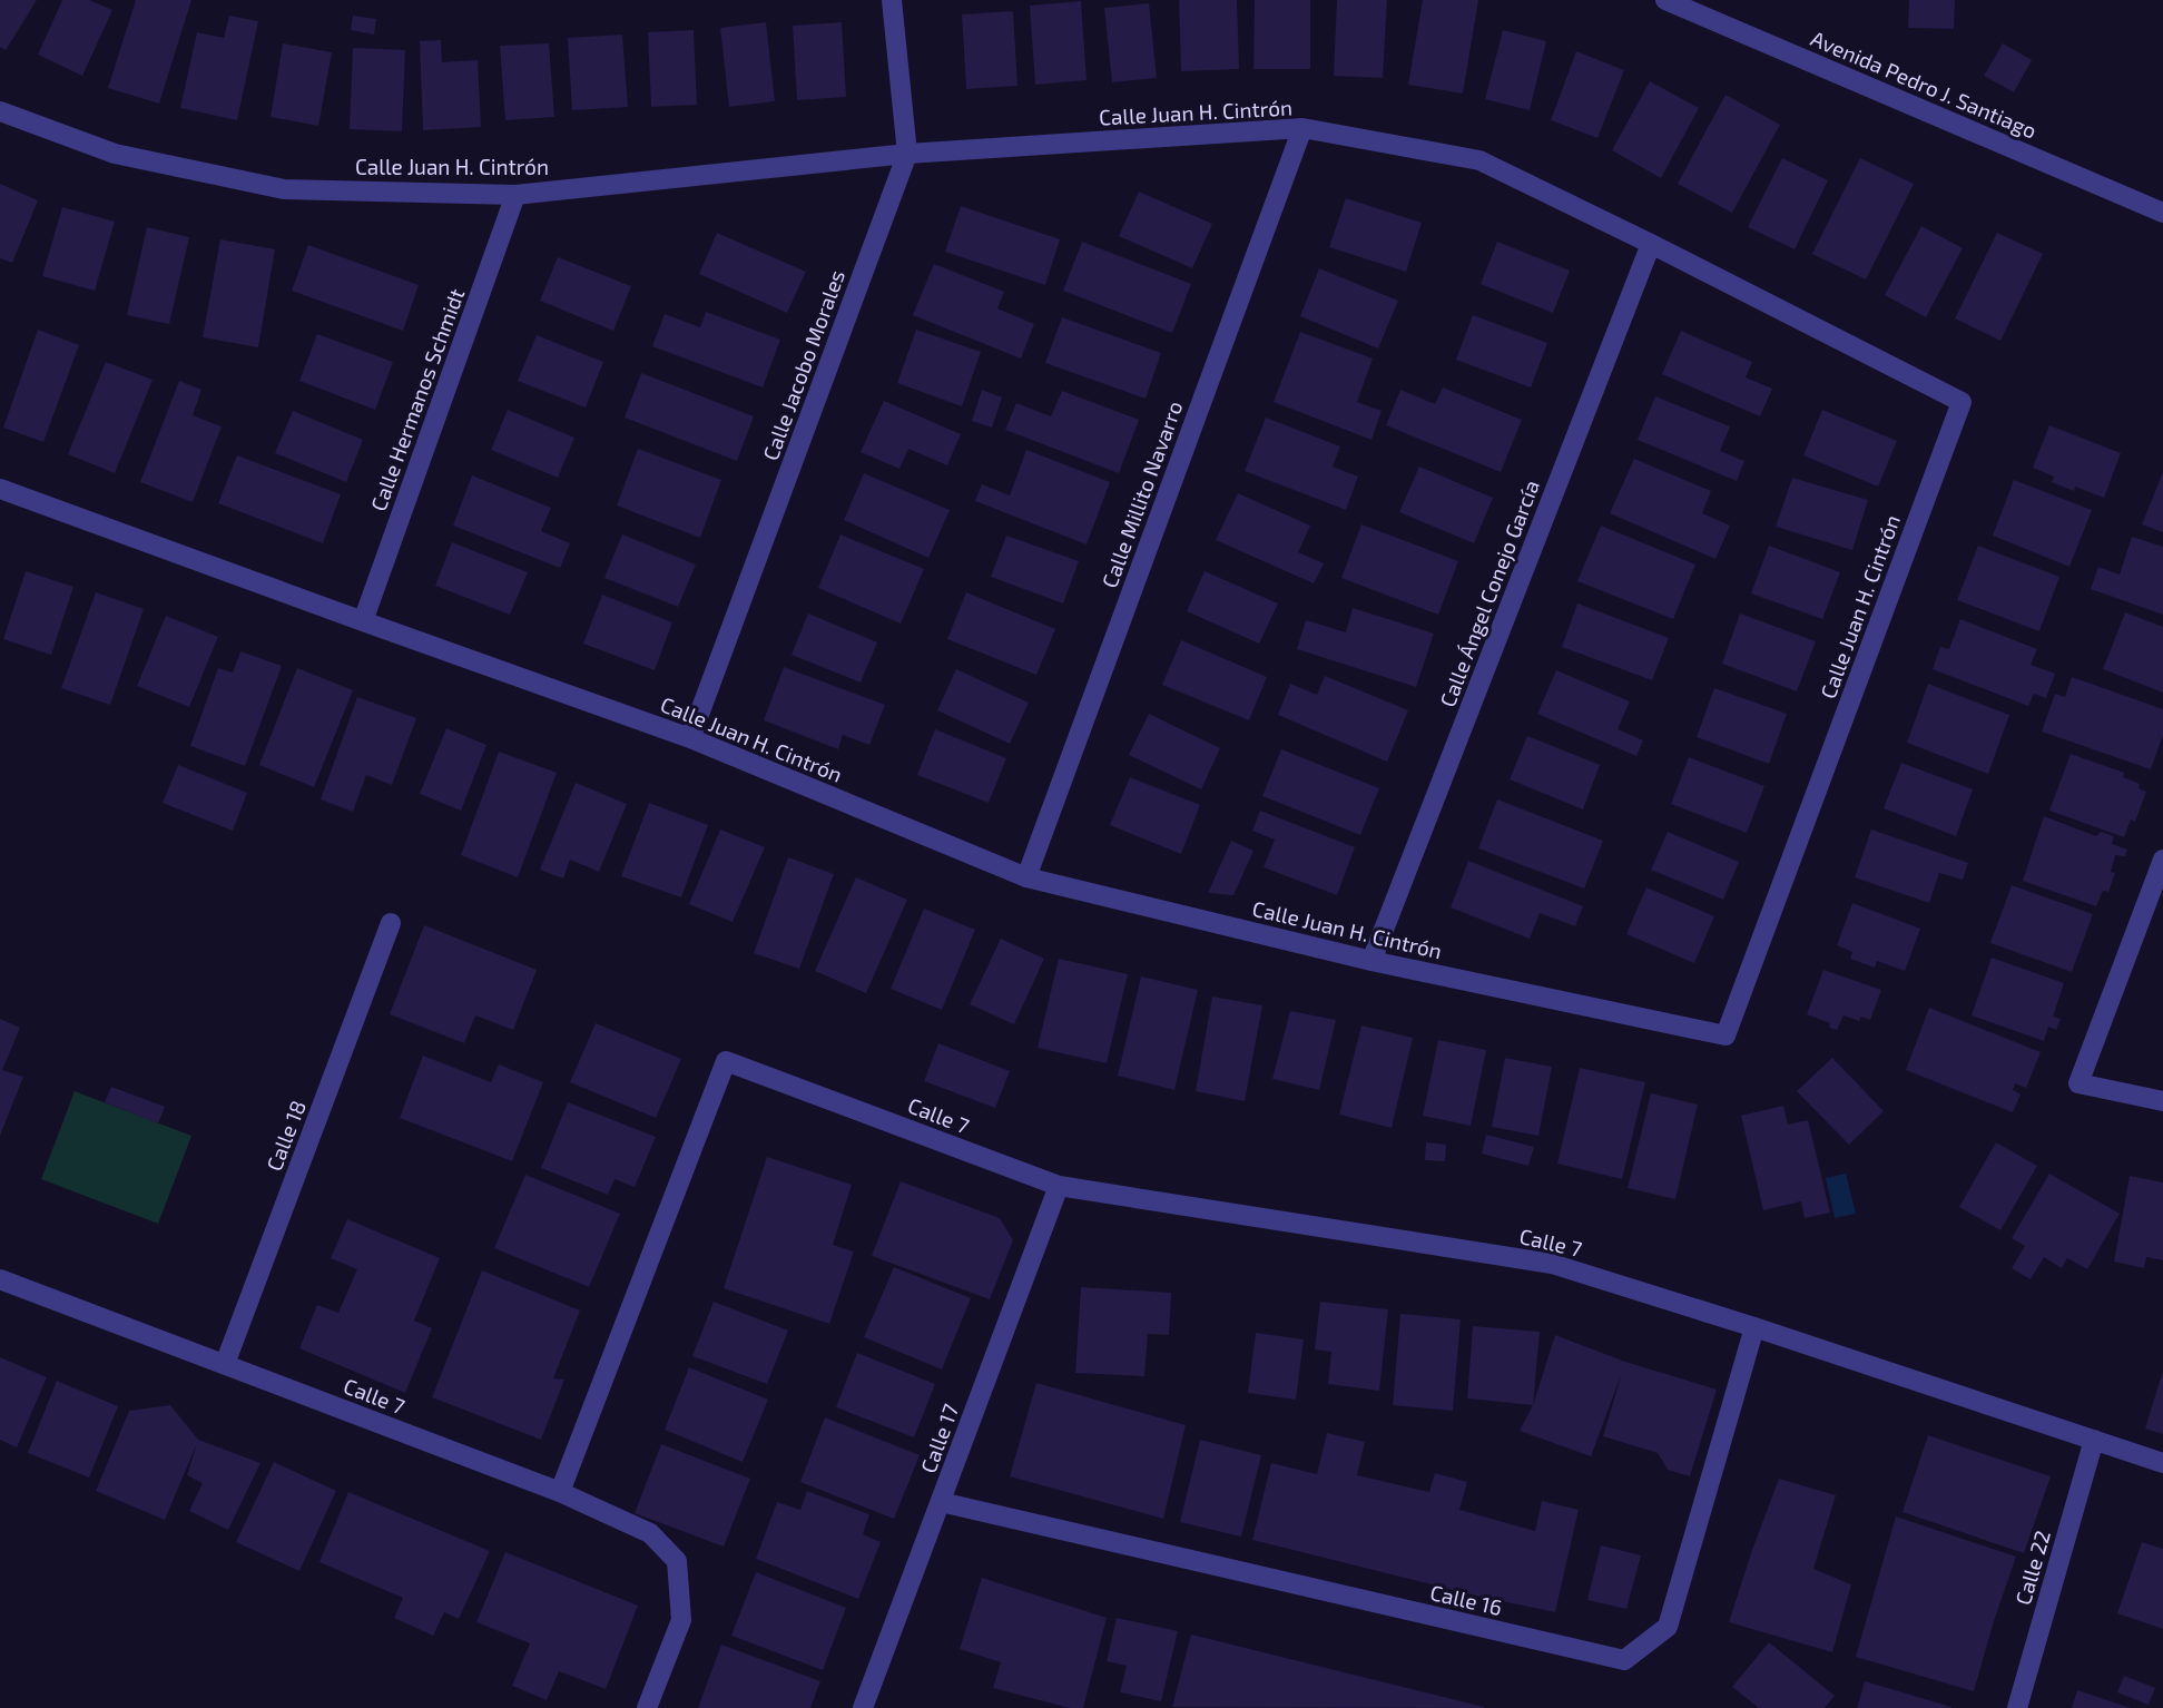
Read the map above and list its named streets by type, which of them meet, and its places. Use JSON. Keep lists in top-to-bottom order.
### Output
{
  "streets": {
    "street": [
      "Avenida Pedro J. Santiago",
      "Calle Juan H. Cintrón",
      "Calle Jacobo Morales",
      "Calle Hermanos Schmidt",
      "Calle Millito Navarro",
      "Calle Ángel Conejo García",
      "Calle 7",
      "Calle 18",
      "Calle 17",
      "Calle 22",
      "Calle 16"
    ]
  },
  "crossings": [
    ["Calle Juan H. Cintrón", "Calle Jacobo Morales"],
    ["Calle Juan H. Cintrón", "Calle Hermanos Schmidt"],
    ["Calle Juan H. Cintrón", "Calle Millito Navarro"],
    ["Calle Juan H. Cintrón", "Calle Ángel Conejo García"],
    ["Calle 7", "Calle 18"],
    ["Calle 7", "Calle 17"],
    ["Calle 7", "Calle 22"],
    ["Calle 7", "Calle 16"],
    ["Calle 17", "Calle 16"]
  ]
}
